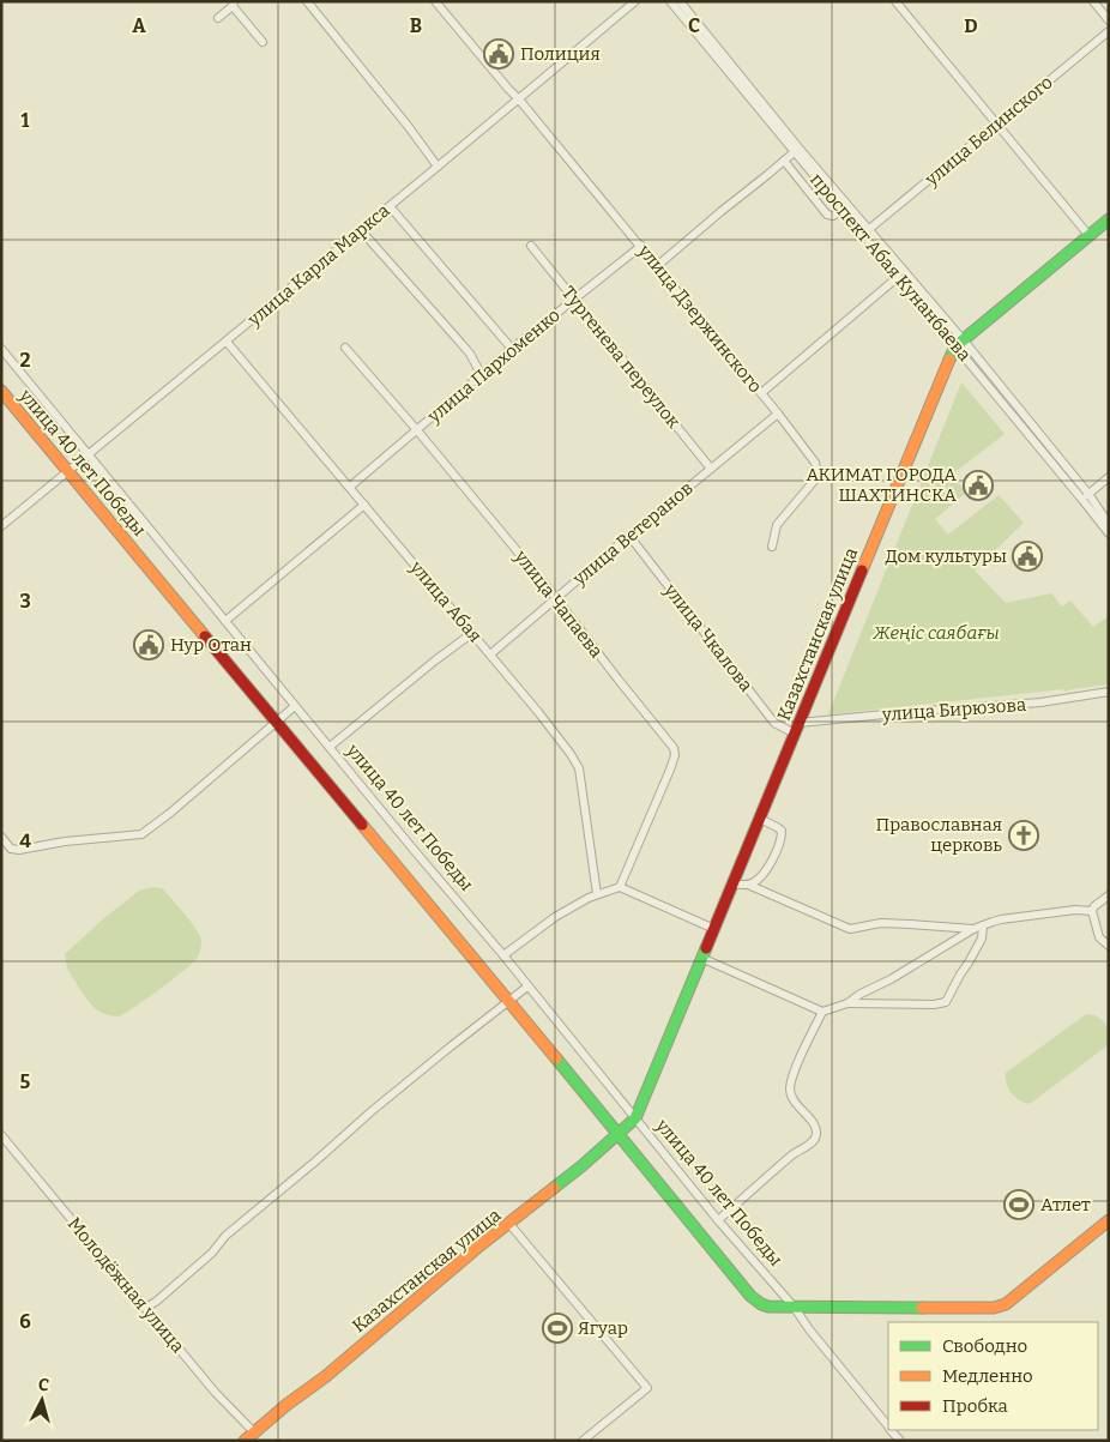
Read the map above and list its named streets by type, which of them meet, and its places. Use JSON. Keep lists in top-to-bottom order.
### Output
{
  "streets": {
    "street": [
      "улица Белинского",
      "улица Карла Маркса",
      "проспект Абая Кунанбаева",
      "улица Дзержинского",
      "Тургенева переулок",
      "улица Пархоменко",
      "улица 40 лет Победы",
      "улица Ветеранов",
      "улица Абая",
      "улица Чапаева",
      "Казахстанская улица",
      "улица Чкалова",
      "улица Бирюзова",
      "Молодёжная улица"
    ]
  },
  "crossings": [
    ["улица Белинского", "проспект Абая Кунанбаева"],
    ["улица Карла Маркса", "улица Дзержинского"],
    ["улица Карла Маркса", "улица 40 лет Победы"],
    ["улица Карла Маркса", "улица Абая"],
    ["проспект Абая Кунанбаева", "Казахстанская улица"],
    ["улица Дзержинского", "улица Пархоменко"],
    ["улица Дзержинского", "улица Ветеранов"],
    ["Тургенева переулок", "улица Пархоменко"],
    ["Тургенева переулок", "улица Ветеранов"],
    ["улица Пархоменко", "улица Абая"],
    ["улица Пархоменко", "улица Чапаева"],
    ["улица 40 лет Победы", "Казахстанская улица"],
    ["улица Ветеранов", "улица Абая"],
    ["улица Ветеранов", "улица Чапаева"],
    ["улица Ветеранов", "улица Чкалова"],
    ["Казахстанская улица", "улица Чкалова"],
    ["Казахстанская улица", "улица Бирюзова"],
    ["Казахстанская улица", "Молодёжная улица"],
    ["улица Чкалова", "улица Бирюзова"]
  ],
  "parks": ["Жеңіс саябағы"],
  "places": {
    "public building": [
      "Полиция",
      "АКИМАТ ГОРОДА ШАХТИНСКА",
      "Дом культуры",
      "Нур Отан"
    ],
    "church": ["Православная церковь"],
    "sports": ["Атлет", "Ягуар"]
  },
  "legend": ["Свободно", "Медленно", "Пробка"],
  "north": "top",
  "grid": {
    "columns": [
      "A",
      "B",
      "C",
      "D"
    ],
    "rows": [
      "1",
      "2",
      "3",
      "4",
      "5",
      "6"
    ]
  }
}
